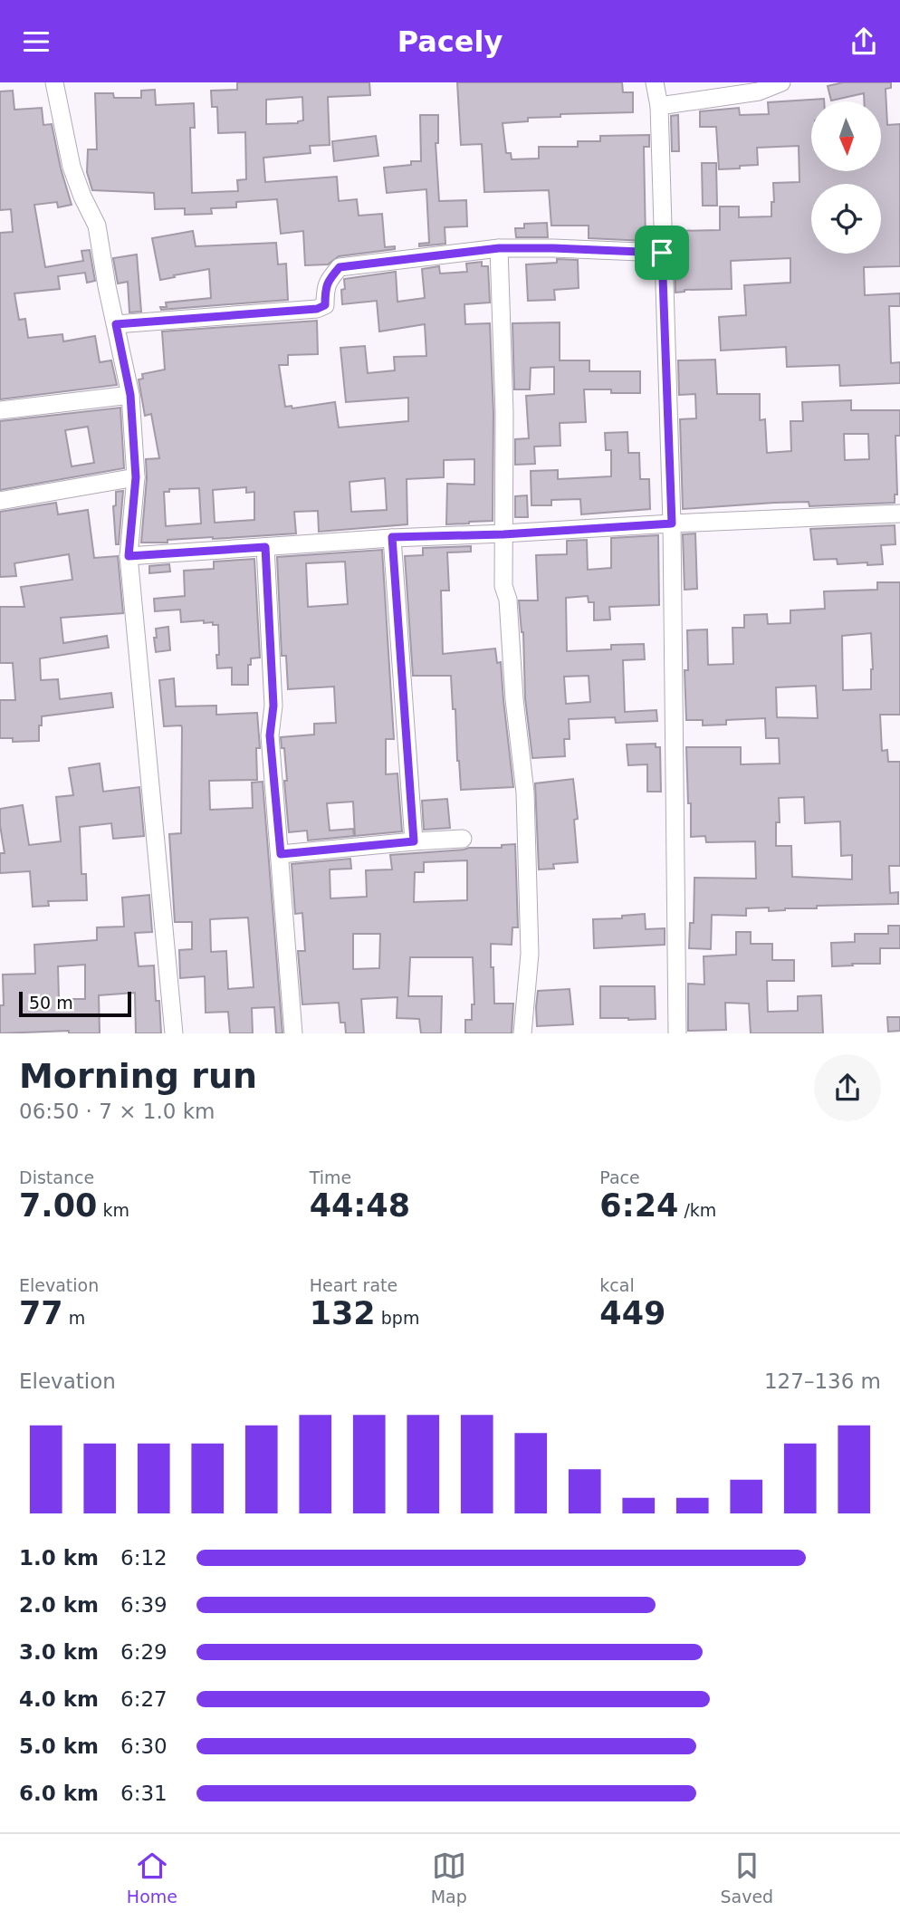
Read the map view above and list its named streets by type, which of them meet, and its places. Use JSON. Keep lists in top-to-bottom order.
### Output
{
  "scale_bar": "50 m",
  "north": "bottom",
  "page": {
    "header": "Pacely",
    "scale": "50 m",
    "heading": ["Morning run", "06:50 · 7 × 1.0 km"],
    "stats": [
      ["Distance", "7.00 km"],
      ["Time", "44:48"],
      ["Pace", "6:24 /km"],
      ["Elevation", "77 m"],
      ["Heart rate", "132 bpm"],
      ["kcal", "449"]
    ],
    "chart": ["Elevation", "127–136 m"],
    "list": [
      {
        "name": "1.0 km",
        "note": "6:12"
      },
      {
        "name": "2.0 km",
        "note": "6:39"
      },
      {
        "name": "3.0 km",
        "note": "6:29"
      },
      {
        "name": "4.0 km",
        "note": "6:27"
      },
      {
        "name": "5.0 km",
        "note": "6:30"
      },
      {
        "name": "6.0 km",
        "note": "6:31"
      }
    ],
    "tabs": ["Home", "Map", "Saved"]
  }
}
